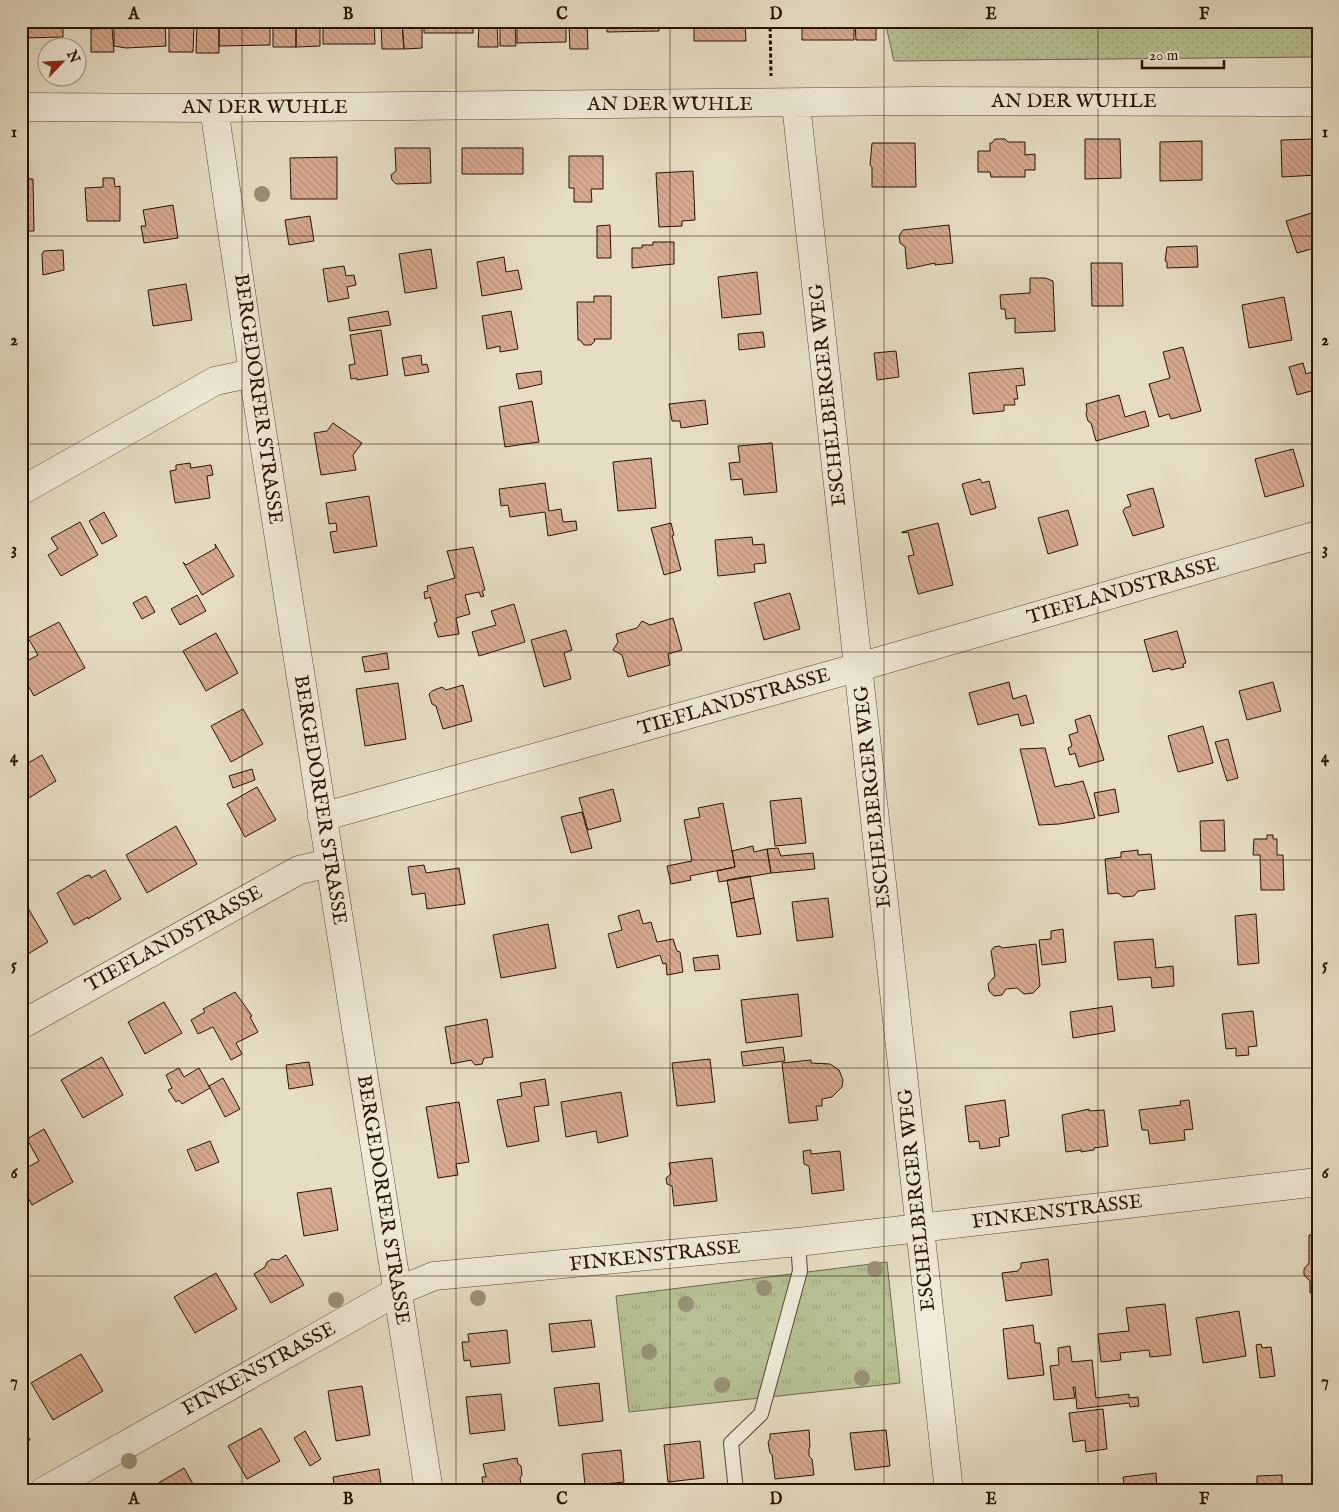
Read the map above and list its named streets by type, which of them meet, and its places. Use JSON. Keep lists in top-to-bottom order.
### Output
{
  "streets": {
    "street": [
      "AN DER WUHLE",
      "ESCHELBERGER WEG",
      "BERGEDORFER STRASSE",
      "TIEFLANDSTRASSE",
      "FINKENSTRASSE"
    ]
  },
  "crossings": [
    ["AN DER WUHLE", "ESCHELBERGER WEG"],
    ["AN DER WUHLE", "BERGEDORFER STRASSE"],
    ["ESCHELBERGER WEG", "TIEFLANDSTRASSE"],
    ["ESCHELBERGER WEG", "FINKENSTRASSE"],
    ["BERGEDORFER STRASSE", "TIEFLANDSTRASSE"],
    ["BERGEDORFER STRASSE", "FINKENSTRASSE"]
  ],
  "scale_bar": "20 m",
  "north": "top right",
  "grid": {
    "columns": [
      "A",
      "B",
      "C",
      "D",
      "E",
      "F"
    ],
    "rows": [
      "1",
      "2",
      "3",
      "4",
      "5",
      "6",
      "7"
    ]
  }
}
